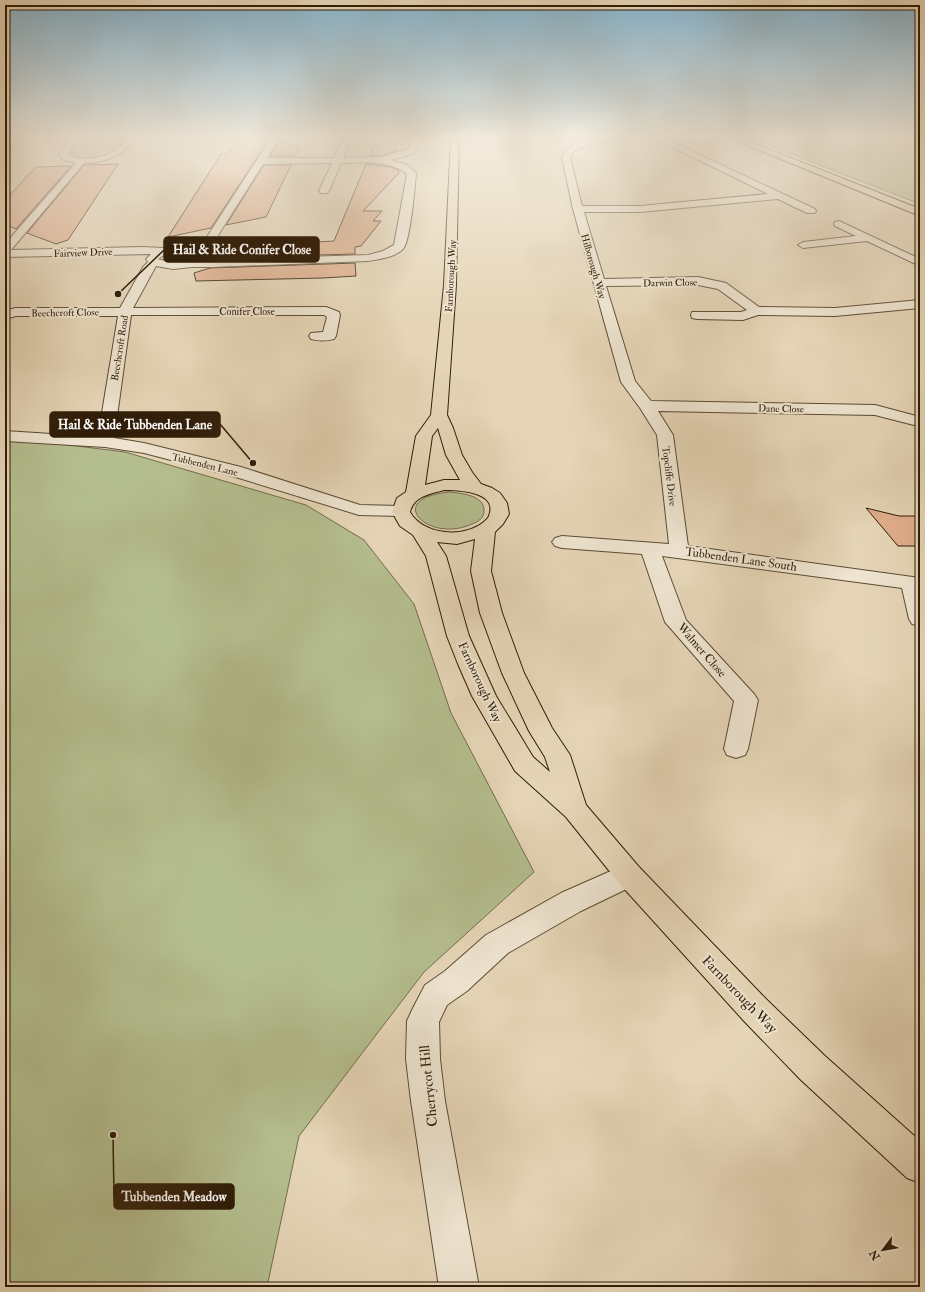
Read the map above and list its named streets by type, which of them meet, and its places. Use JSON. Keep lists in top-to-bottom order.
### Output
{
  "streets": {
    "main road": ["Farnborough Way"],
    "street": [
      "Fairview Drive",
      "Hilborough Way",
      "Darwin Close",
      "Conifer Close",
      "Beechcroft Close",
      "Beechcroft Road",
      "Dane Close",
      "Tubbenden Lane",
      "Topcliffe Drive",
      "Tubbenden Lane South",
      "Walmer Close",
      "Cherrycot Hill"
    ]
  },
  "crossings": [
    ["Fairview Drive", "Beechcroft Road"],
    ["Hilborough Way", "Darwin Close"],
    ["Hilborough Way", "Dane Close"],
    ["Hilborough Way", "Topcliffe Drive"],
    ["Farnborough Way", "Cherrycot Hill"],
    ["Conifer Close", "Beechcroft Close"],
    ["Conifer Close", "Beechcroft Road"],
    ["Beechcroft Close", "Beechcroft Road"],
    ["Beechcroft Road", "Tubbenden Lane"],
    ["Dane Close", "Topcliffe Drive"],
    ["Topcliffe Drive", "Tubbenden Lane South"],
    ["Tubbenden Lane South", "Walmer Close"]
  ],
  "places": ["Hail & Ride Conifer Close", "Hail & Ride Tubbenden Lane", "Tubbenden Meadow"],
  "north": "bottom left"
}
